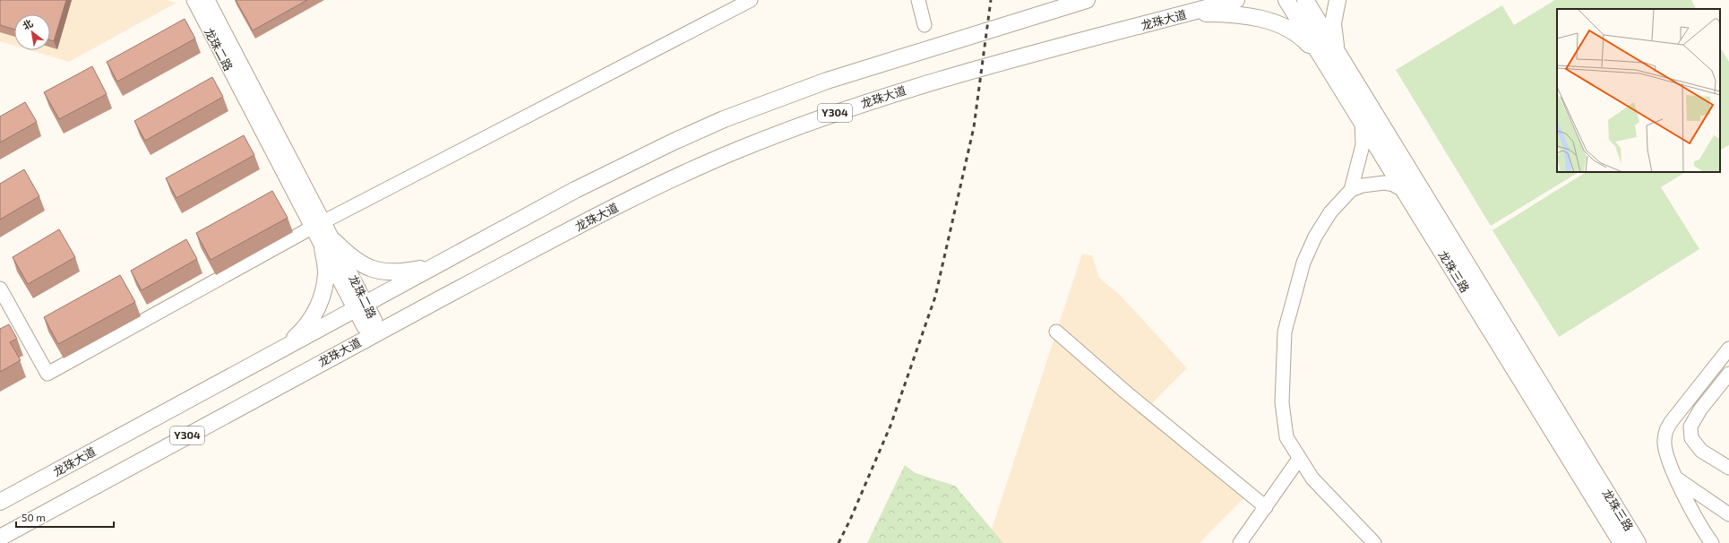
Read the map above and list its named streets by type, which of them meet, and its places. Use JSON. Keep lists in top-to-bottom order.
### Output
{
  "streets": {
    "main road": ["龙珠大道", "Y304", "龙珠三路"],
    "street": ["龙珠二路"]
  },
  "crossings": [
    ["龙珠大道", "龙珠二路"]
  ],
  "scale_bar": "50 m",
  "north": "top left"
}
